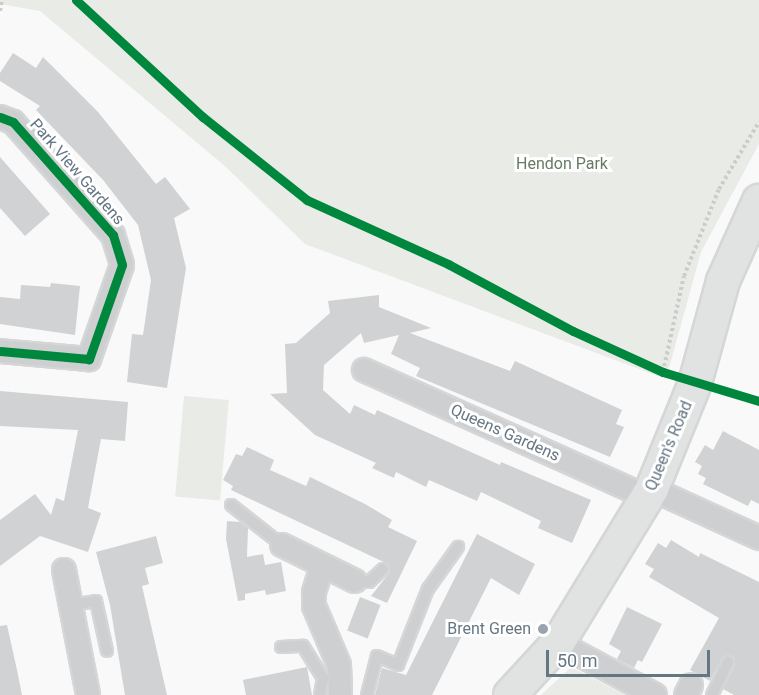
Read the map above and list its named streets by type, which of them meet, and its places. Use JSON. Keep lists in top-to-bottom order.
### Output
{
  "streets": {
    "main road": ["Queen's Road"],
    "street": ["Park View Gardens", "Queens Gardens"]
  },
  "crossings": [
    ["Queens Gardens", "Queen's Road"]
  ],
  "parks": ["Hendon Park"],
  "places": ["Brent Green"],
  "scale_bar": "50 m"
}
